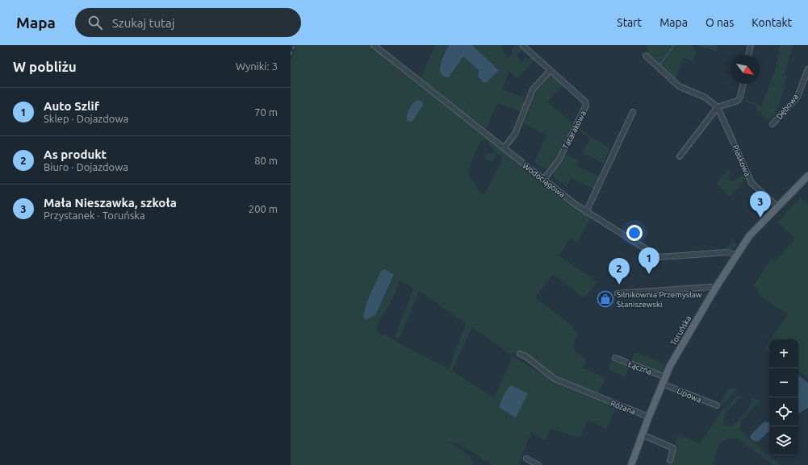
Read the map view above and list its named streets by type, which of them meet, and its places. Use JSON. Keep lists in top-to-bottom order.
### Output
{
  "streets": {
    "main road": ["Toruńska"],
    "street": [
      "Dębowa",
      "Tatarakowa",
      "Piaskowa",
      "Wodociągowa",
      "Łączna",
      "Lipowa",
      "Różana"
    ]
  },
  "crossings": [
    ["Tatarakowa", "Wodociągowa"],
    ["Piaskowa", "Toruńska"],
    ["Wodociągowa", "Toruńska"],
    ["Toruńska", "Łączna"],
    ["Toruńska", "Lipowa"],
    ["Toruńska", "Różana"],
    ["Łączna", "Lipowa"]
  ],
  "places": {
    "shop": ["Silnikownia Przemysław Staniszewski"]
  },
  "north": "bottom right",
  "page": {
    "header": "Mapa",
    "search": "Szukaj tutaj",
    "nav": [
      "Start",
      "Mapa",
      "O nas",
      "Kontakt"
    ],
    "heading": ["W pobliżu", "Wyniki: 3"],
    "list": [
      {
        "mark": "1",
        "name": "Auto Szlif",
        "note": "Sklep · Dojazdowa",
        "value": "70 m"
      },
      {
        "mark": "2",
        "name": "As produkt",
        "note": "Biuro · Dojazdowa",
        "value": "80 m"
      },
      {
        "mark": "3",
        "name": "Mała Nieszawka, szkoła",
        "note": "Przystanek · Toruńska",
        "value": "200 m"
      }
    ],
    "pins": ["3", "1", "2"],
    "map_buttons": ["+", "−"]
  }
}
